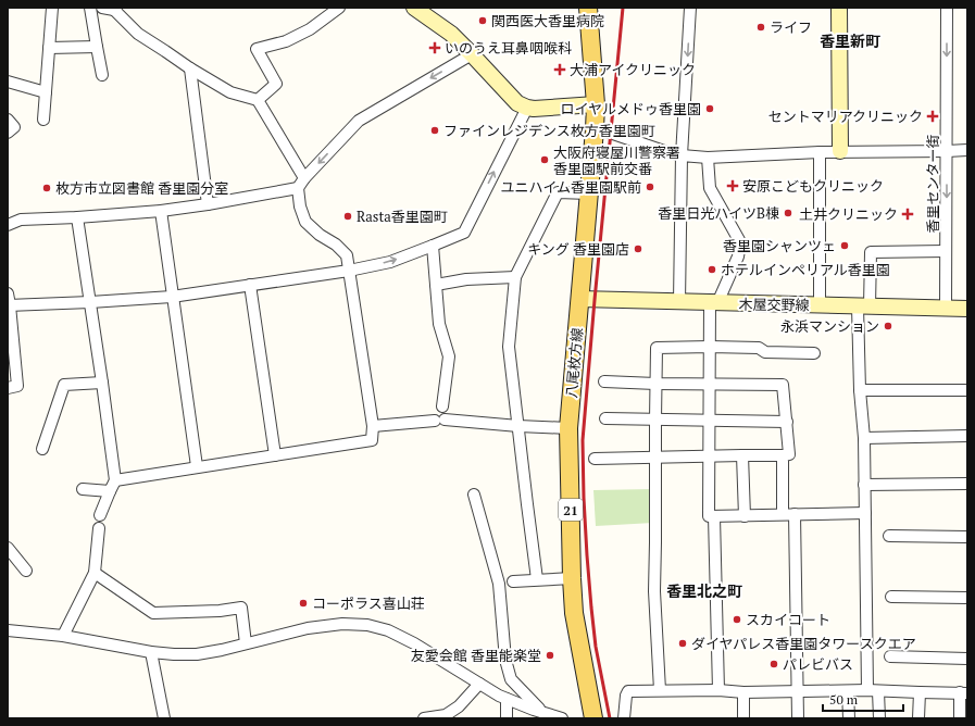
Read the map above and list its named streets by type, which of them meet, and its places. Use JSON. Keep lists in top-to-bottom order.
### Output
{
  "streets": {
    "main road": ["木屋交野線", "八尾枚方線", "21"],
    "street": ["香里センター街"]
  },
  "crossings": [
    ["香里センター街", "木屋交野線"],
    ["木屋交野線", "八尾枚方線"]
  ],
  "one_way": ["香里センター街"],
  "districts": ["香里新町", "香里北之町"],
  "places": {
    "other": [
      "関西医大香里病院",
      "ライフ",
      "ロイヤルメドゥ香里園",
      "ファインレジデンス枚方香里園町",
      "大阪府寝屋川警察署 香里園駅前交番",
      "ユニハイム香里園駅前",
      "枚方市立図書館 香里園分室",
      "香里日光ハイツB棟",
      "Rasta香里園町",
      "香里園シャンツェ",
      "キング 香里園店",
      "ホテルインペリアル香里園",
      "永浜マンション",
      "コーポラス喜山荘",
      "スカイコート",
      "ダイヤパレス香里園タワースクエア",
      "友愛会館 香里能楽堂",
      "パレビバス"
    ],
    "health": [
      "いのうえ耳鼻咽喉科",
      "大浦アイクリニック",
      "セントマリアクリニック",
      "安原こどもクリニック",
      "土井クリニック"
    ]
  },
  "scale_bar": "50 m"
}
